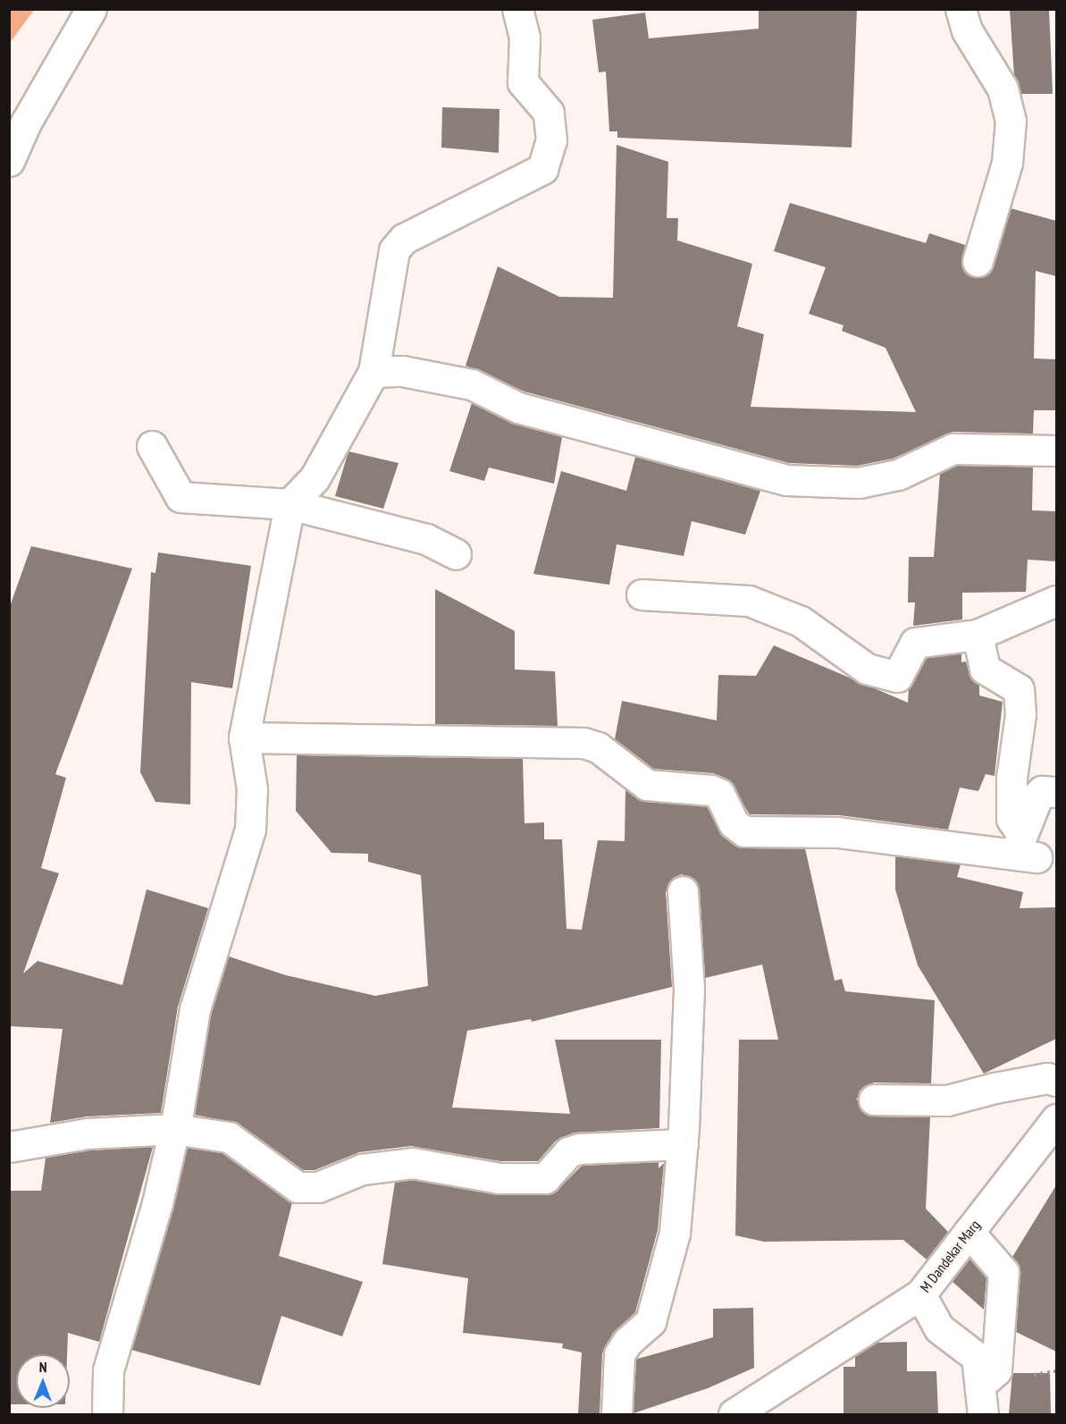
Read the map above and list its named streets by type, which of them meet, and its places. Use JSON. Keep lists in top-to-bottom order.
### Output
{
  "streets": {
    "street": ["M Dandekar Marg"]
  },
  "north": "top"
}
